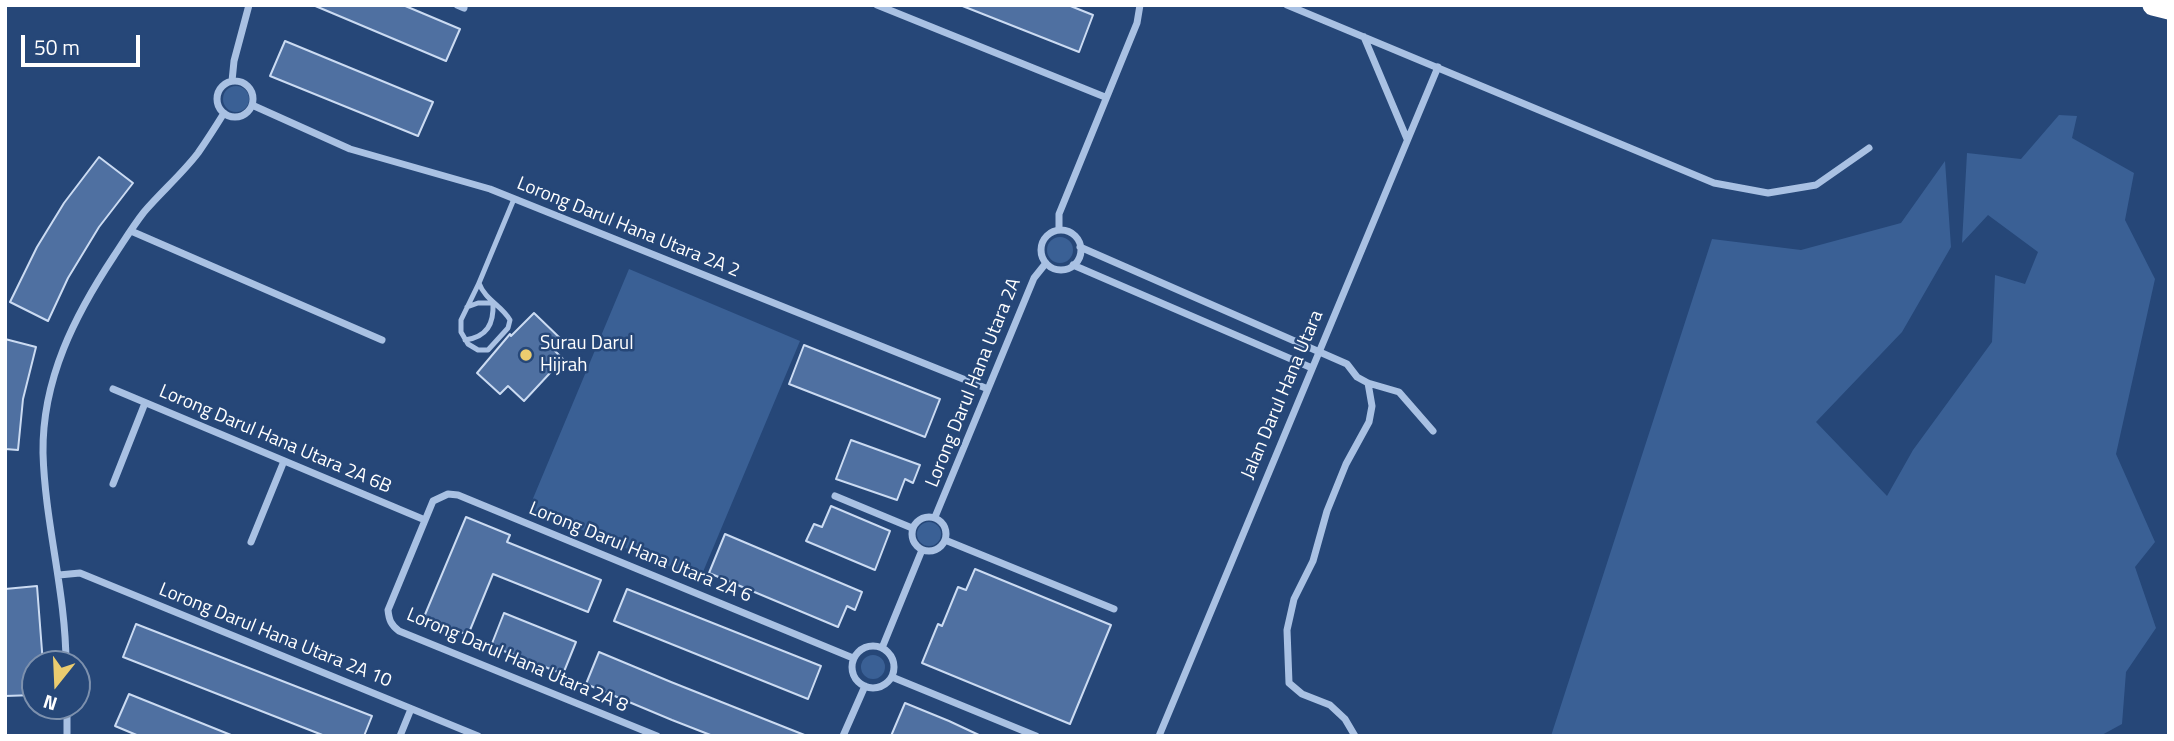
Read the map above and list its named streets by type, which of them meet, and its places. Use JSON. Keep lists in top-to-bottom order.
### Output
{
  "streets": {
    "street": [
      "Lorong Darul Hana Utara 2A 2",
      "Lorong Darul Hana Utara 2A",
      "Jalan Darul Hana Utara",
      "Lorong Darul Hana Utara 2A 6B",
      "Lorong Darul Hana Utara 2A 6",
      "Lorong Darul Hana Utara 2A 10",
      "Lorong Darul Hana Utara 2A 8"
    ]
  },
  "crossings": [
    ["Lorong Darul Hana Utara 2A 2", "Lorong Darul Hana Utara 2A"],
    ["Lorong Darul Hana Utara 2A 6B", "Lorong Darul Hana Utara 2A 6"],
    ["Lorong Darul Hana Utara 2A 6B", "Lorong Darul Hana Utara 2A 8"],
    ["Lorong Darul Hana Utara 2A 6", "Lorong Darul Hana Utara 2A 8"]
  ],
  "places": ["Surau Darul Hijrah"],
  "scale_bar": "50 m",
  "north": "bottom"
}
